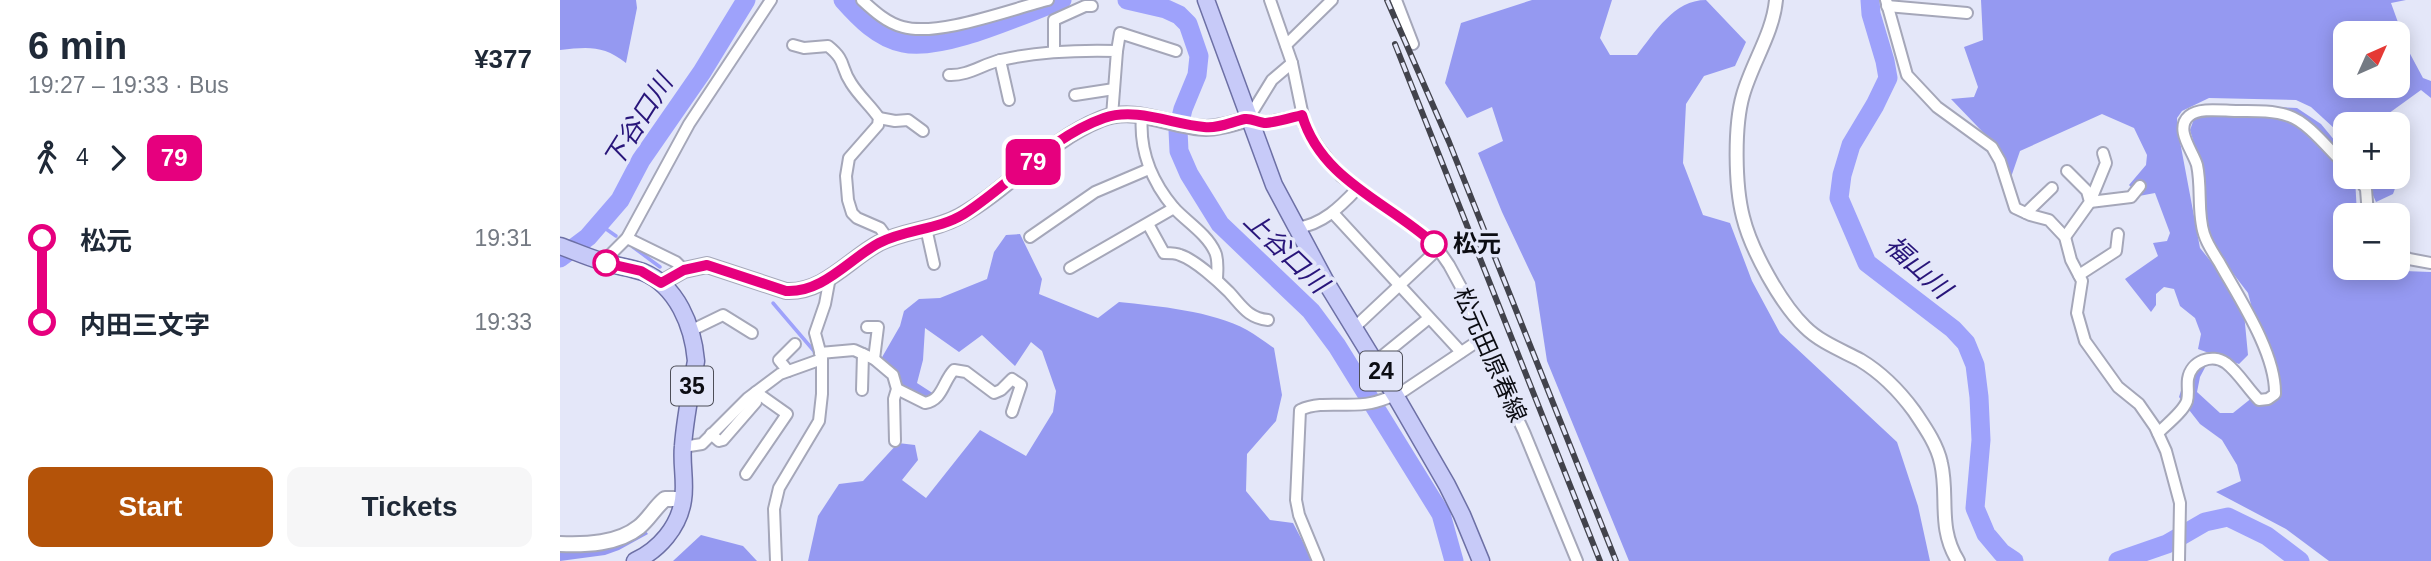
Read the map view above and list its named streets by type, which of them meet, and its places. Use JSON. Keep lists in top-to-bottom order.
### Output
{
  "streets": {
    "main road": ["24", "35"],
    "street": ["松元田原春線"]
  },
  "water": ["下谷口川", "上谷口川", "福山川"],
  "places": ["松元"],
  "lines": ["bus line 79"],
  "north": "top right",
  "page": {
    "heading": ["6 min", "19:27 – 19:33 · Bus", "¥377"],
    "on_map": "79",
    "map_buttons": ["+", "−"],
    "legs": ["4", "79"],
    "list": [
      {
        "name": "松元",
        "value": "19:31"
      },
      {
        "name": "内田三文字",
        "value": "19:33"
      }
    ],
    "buttons": ["Start", "Tickets"]
  }
}
